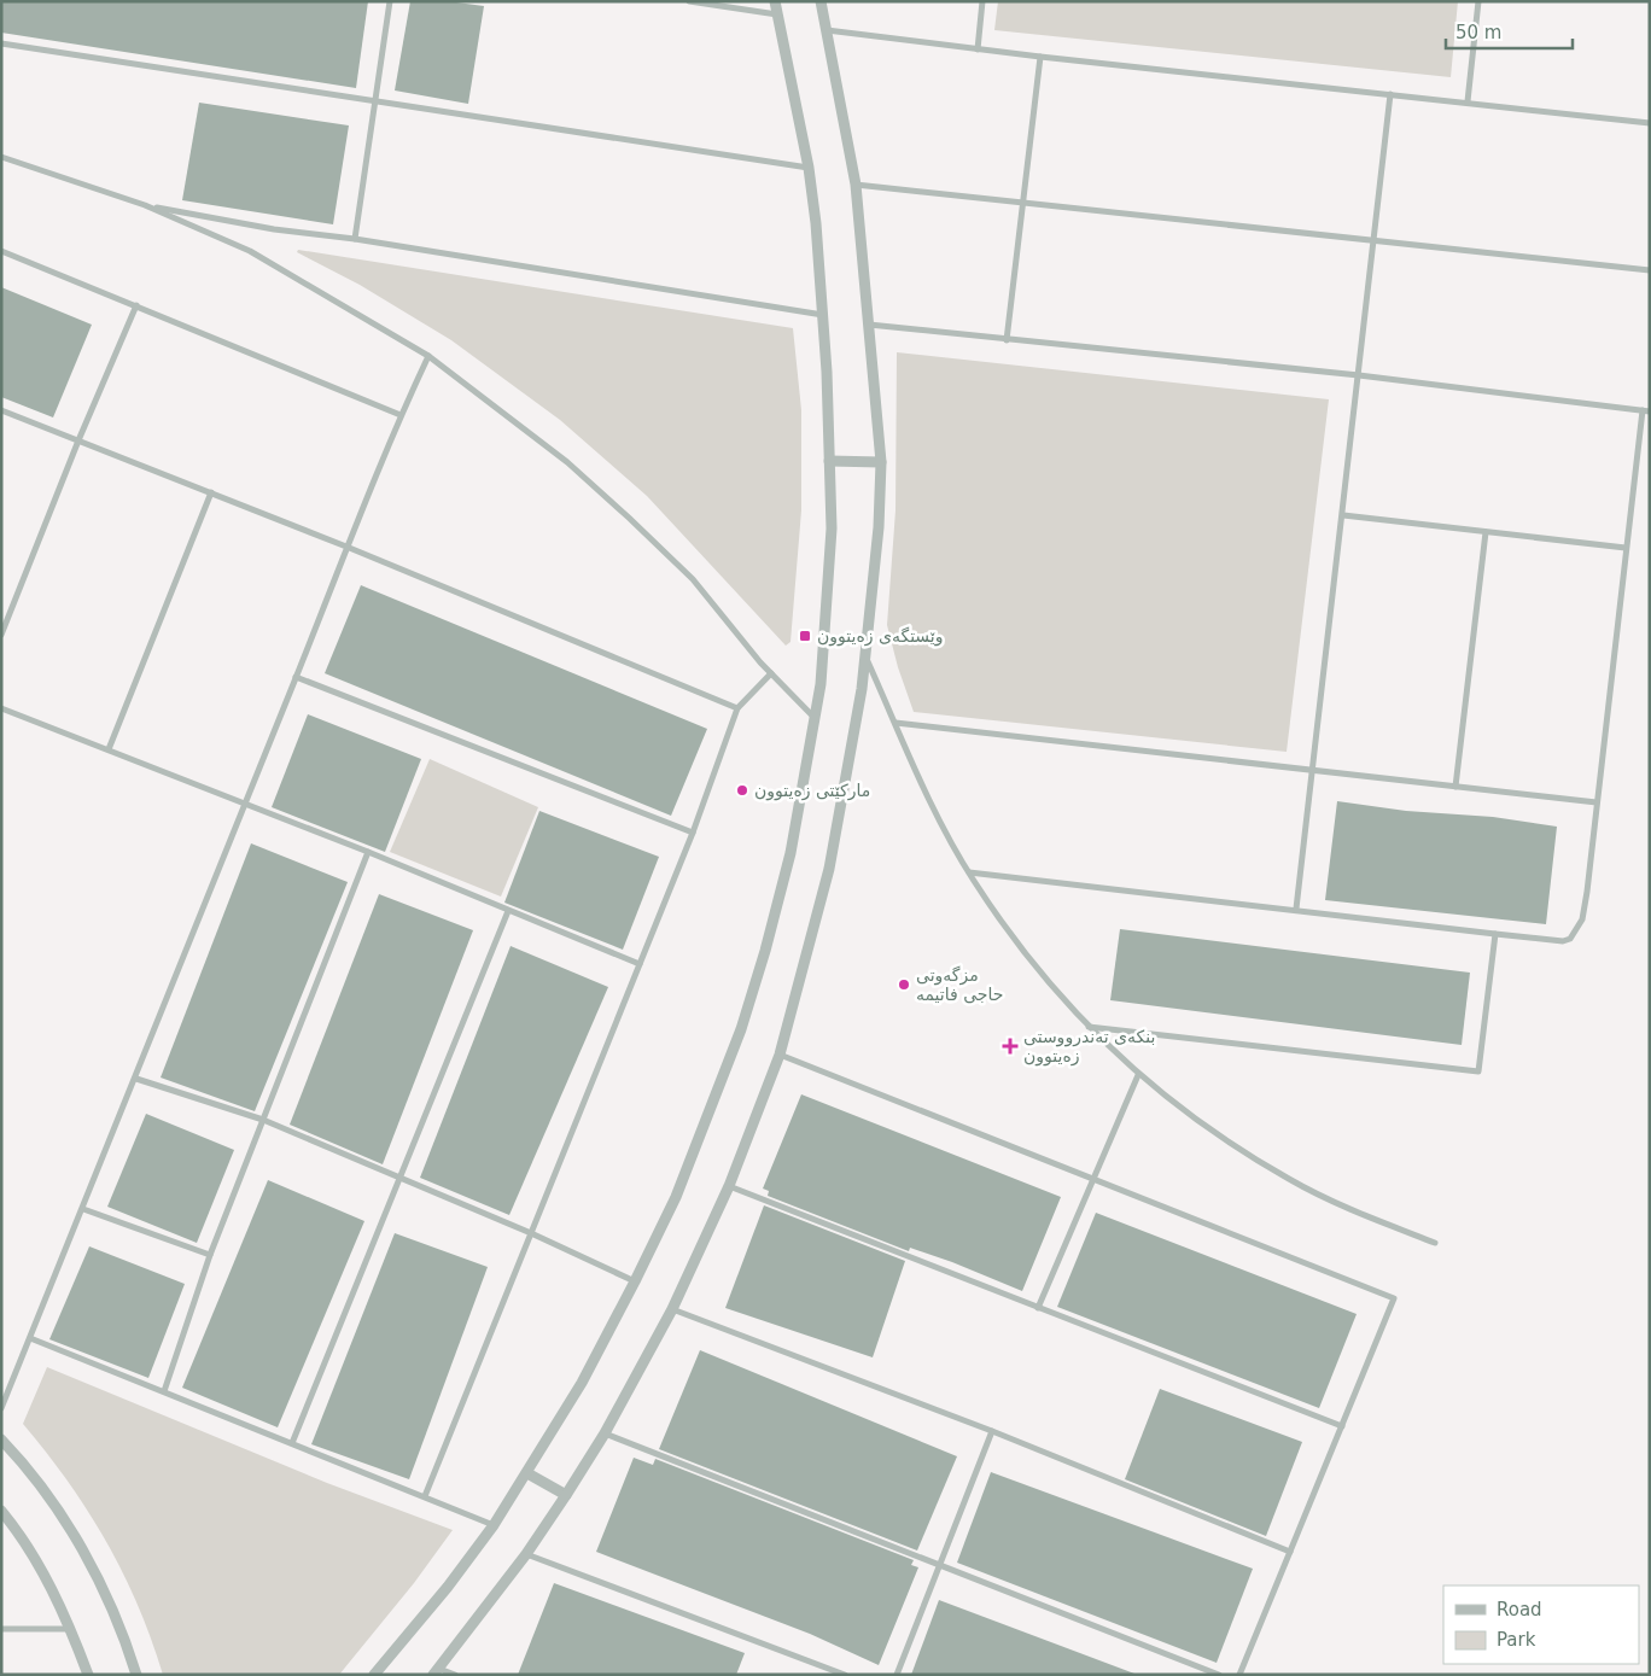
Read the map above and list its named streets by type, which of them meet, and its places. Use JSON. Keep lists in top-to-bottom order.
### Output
{
  "places": {
    "transit": ["وێستگەی زەیتوون"],
    "other": ["مارکێتی زەیتوون", "مزگەوتی حاجی فاتیمە"],
    "health": ["بنکەی تەندرووستی زەیتوون"]
  },
  "legend": ["Road", "Park"],
  "scale_bar": "50 m"
}
